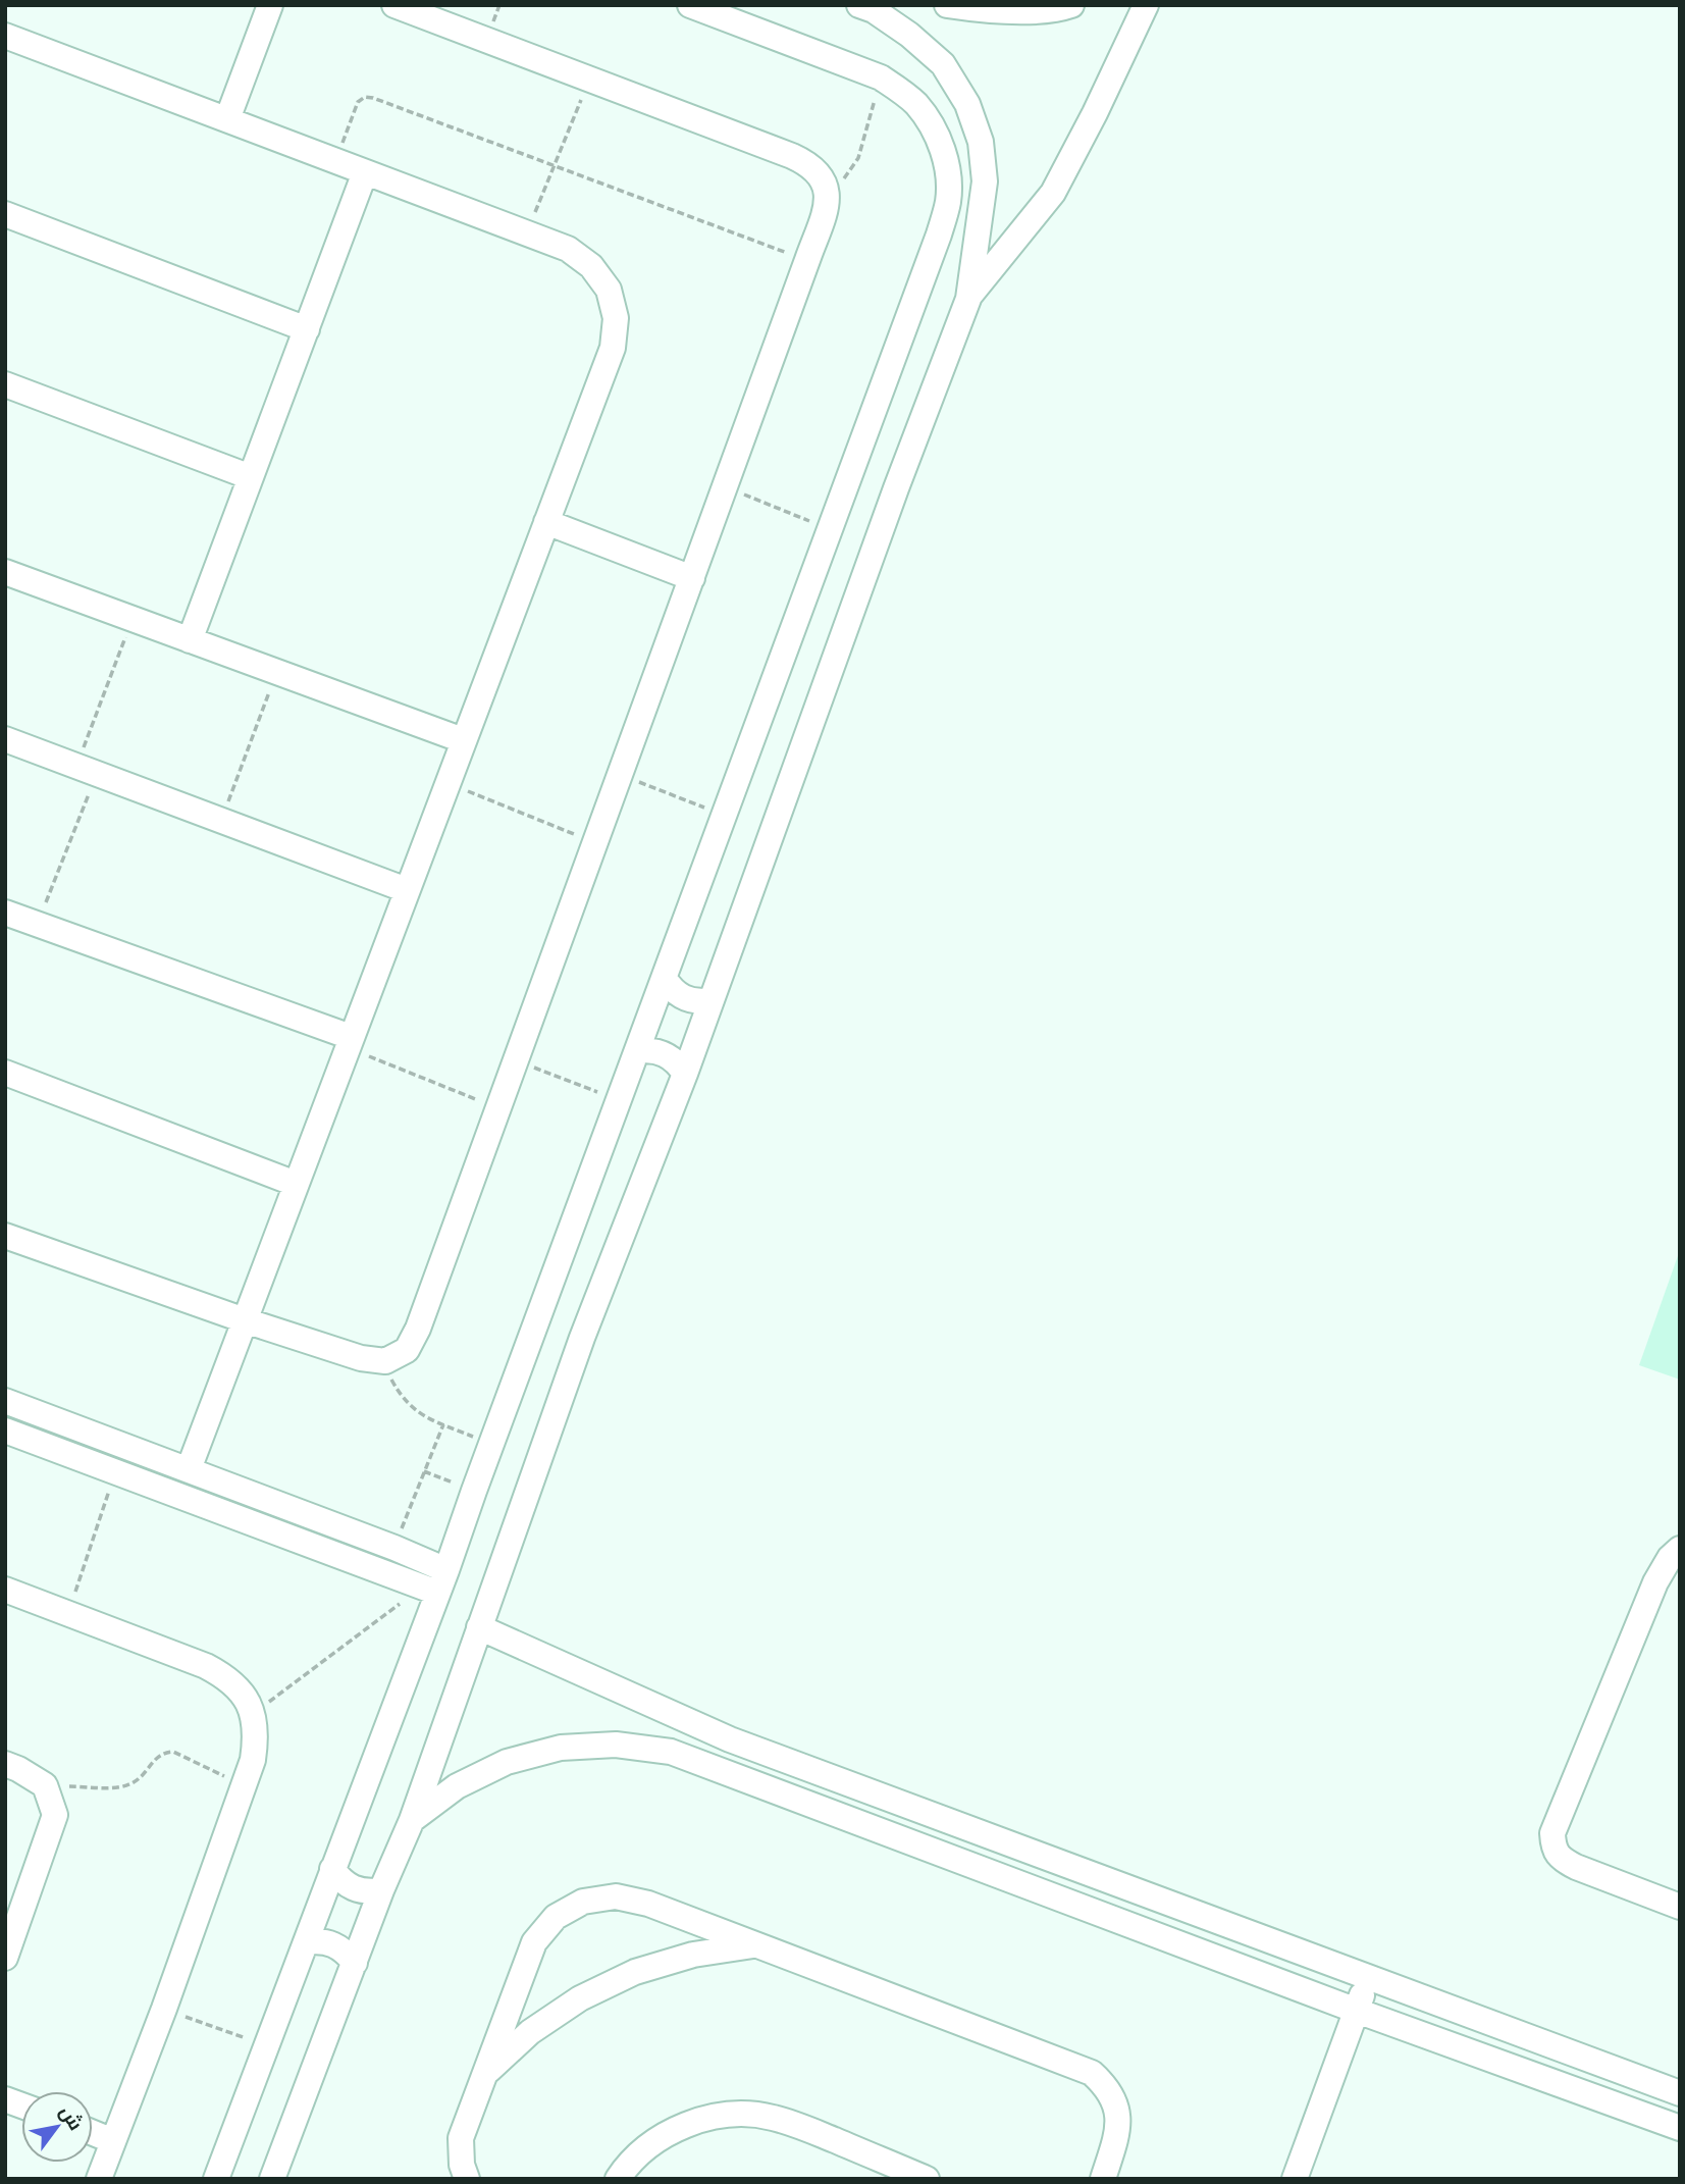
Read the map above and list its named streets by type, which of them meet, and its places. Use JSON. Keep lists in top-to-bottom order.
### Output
{
  "north": "top right"
}
